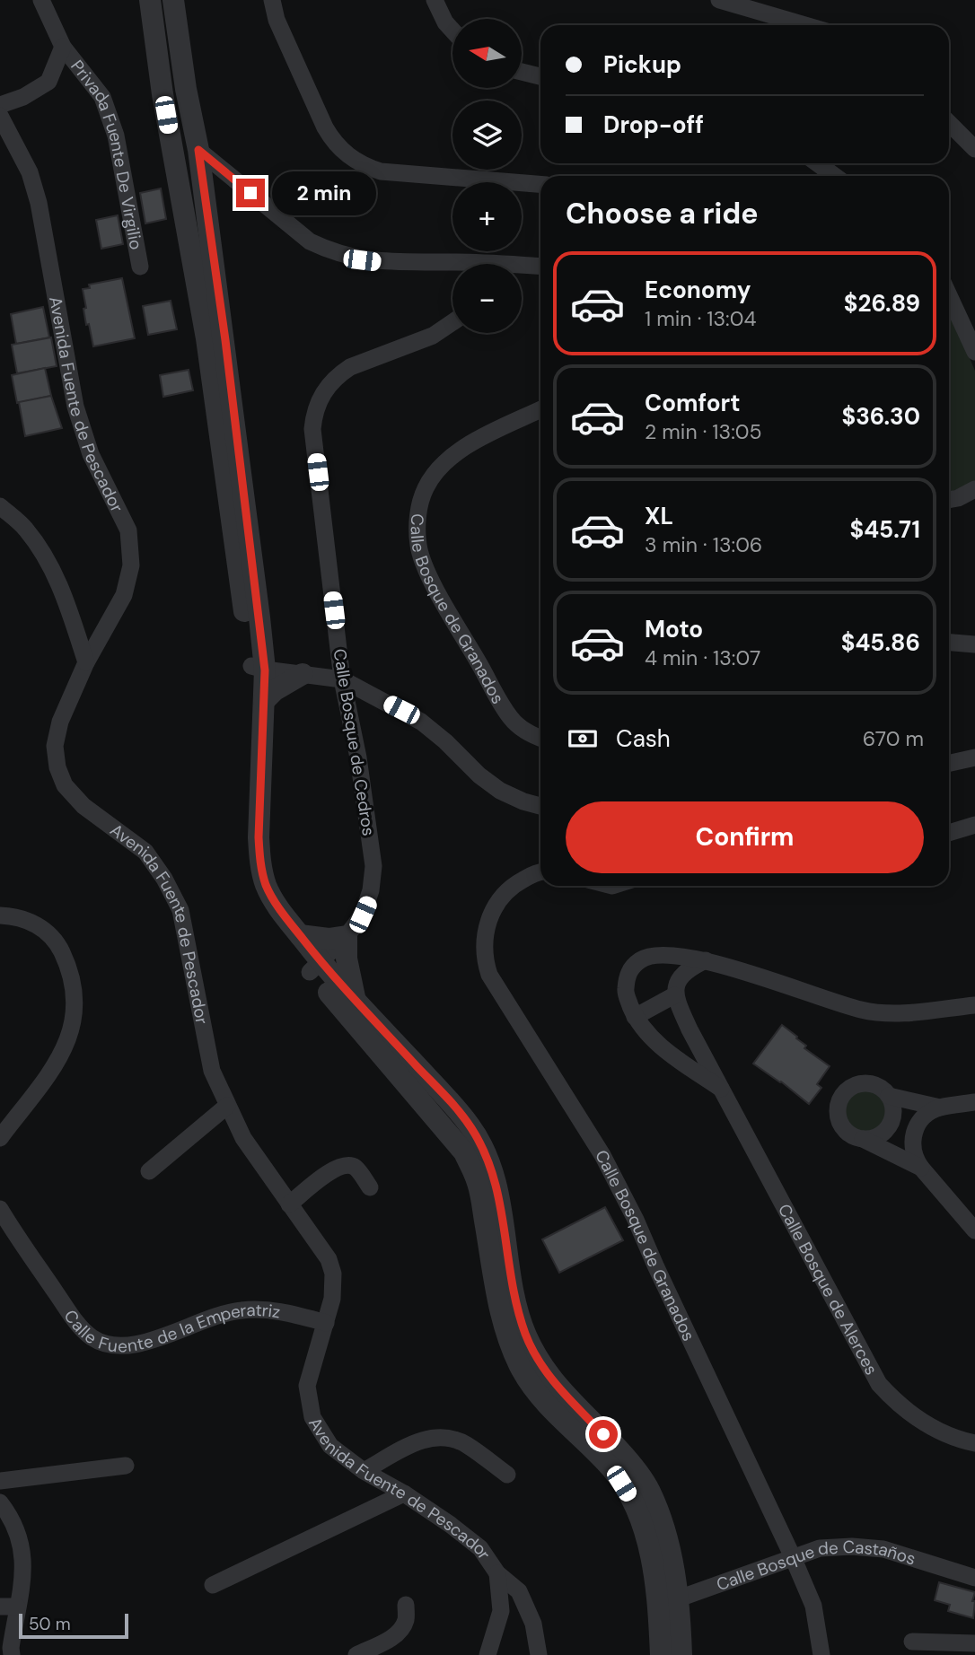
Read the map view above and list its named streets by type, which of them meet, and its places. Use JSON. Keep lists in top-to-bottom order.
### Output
{
  "streets": {
    "street": [
      "Privada Fuente De Virgilio",
      "Avenida Fuente de Pescador",
      "Calle Bosque de Granados",
      "Calle Bosque de Cedros",
      "Calle Bosque de Alerces",
      "Calle Fuente de la Emperatriz",
      "Calle Bosque de Castaños"
    ]
  },
  "crossings": [
    ["Avenida Fuente de Pescador", "Calle Fuente de la Emperatriz"],
    ["Calle Bosque de Granados", "Calle Bosque de Castaños"]
  ],
  "scale_bar": "50 m",
  "north": "left",
  "page": {
    "map_buttons": ["+", "−"],
    "banner": ["Pickup", "Drop-off"],
    "bubble": "2 min",
    "heading": "Choose a ride",
    "list": [
      {
        "name": "Economy",
        "note": "1 min · 13:04",
        "value": "$26.89"
      },
      {
        "name": "Comfort",
        "note": "2 min · 13:05",
        "value": "$36.30"
      },
      {
        "name": "XL",
        "note": "3 min · 13:06",
        "value": "$45.71"
      },
      {
        "name": "Moto",
        "note": "4 min · 13:07",
        "value": "$45.86"
      }
    ],
    "pay": ["Cash", "670 m"],
    "buttons": "Confirm",
    "scale": "50 m"
  }
}
